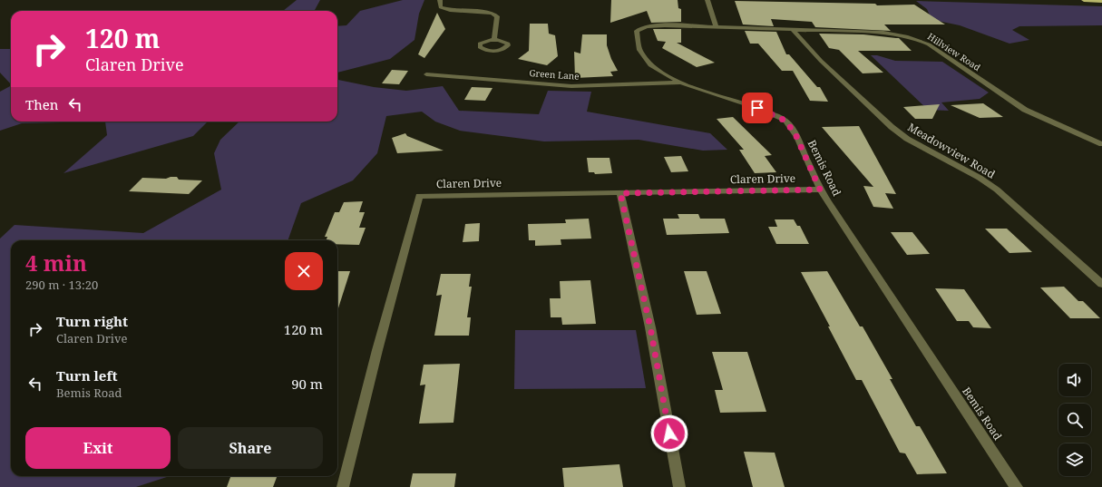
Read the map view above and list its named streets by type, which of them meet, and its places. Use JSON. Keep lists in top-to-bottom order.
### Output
{
  "streets": {
    "street": [
      "Hillview Road",
      "Green Lane",
      "Meadowview Road",
      "Bemis Road",
      "Claren Drive"
    ]
  },
  "crossings": [
    ["Hillview Road", "Meadowview Road"],
    ["Hillview Road", "Bemis Road"],
    ["Green Lane", "Bemis Road"],
    ["Bemis Road", "Claren Drive"]
  ],
  "page": {
    "turn": ["120 m", "Claren Drive"],
    "then": "Then",
    "heading": ["4 min", "290 m · 13:20"],
    "list": [
      {
        "name": "Turn right",
        "note": "Claren Drive",
        "value": "120 m"
      },
      {
        "name": "Turn left",
        "note": "Bemis Road",
        "value": "90 m"
      }
    ],
    "buttons": ["Exit", "Share"]
  }
}
